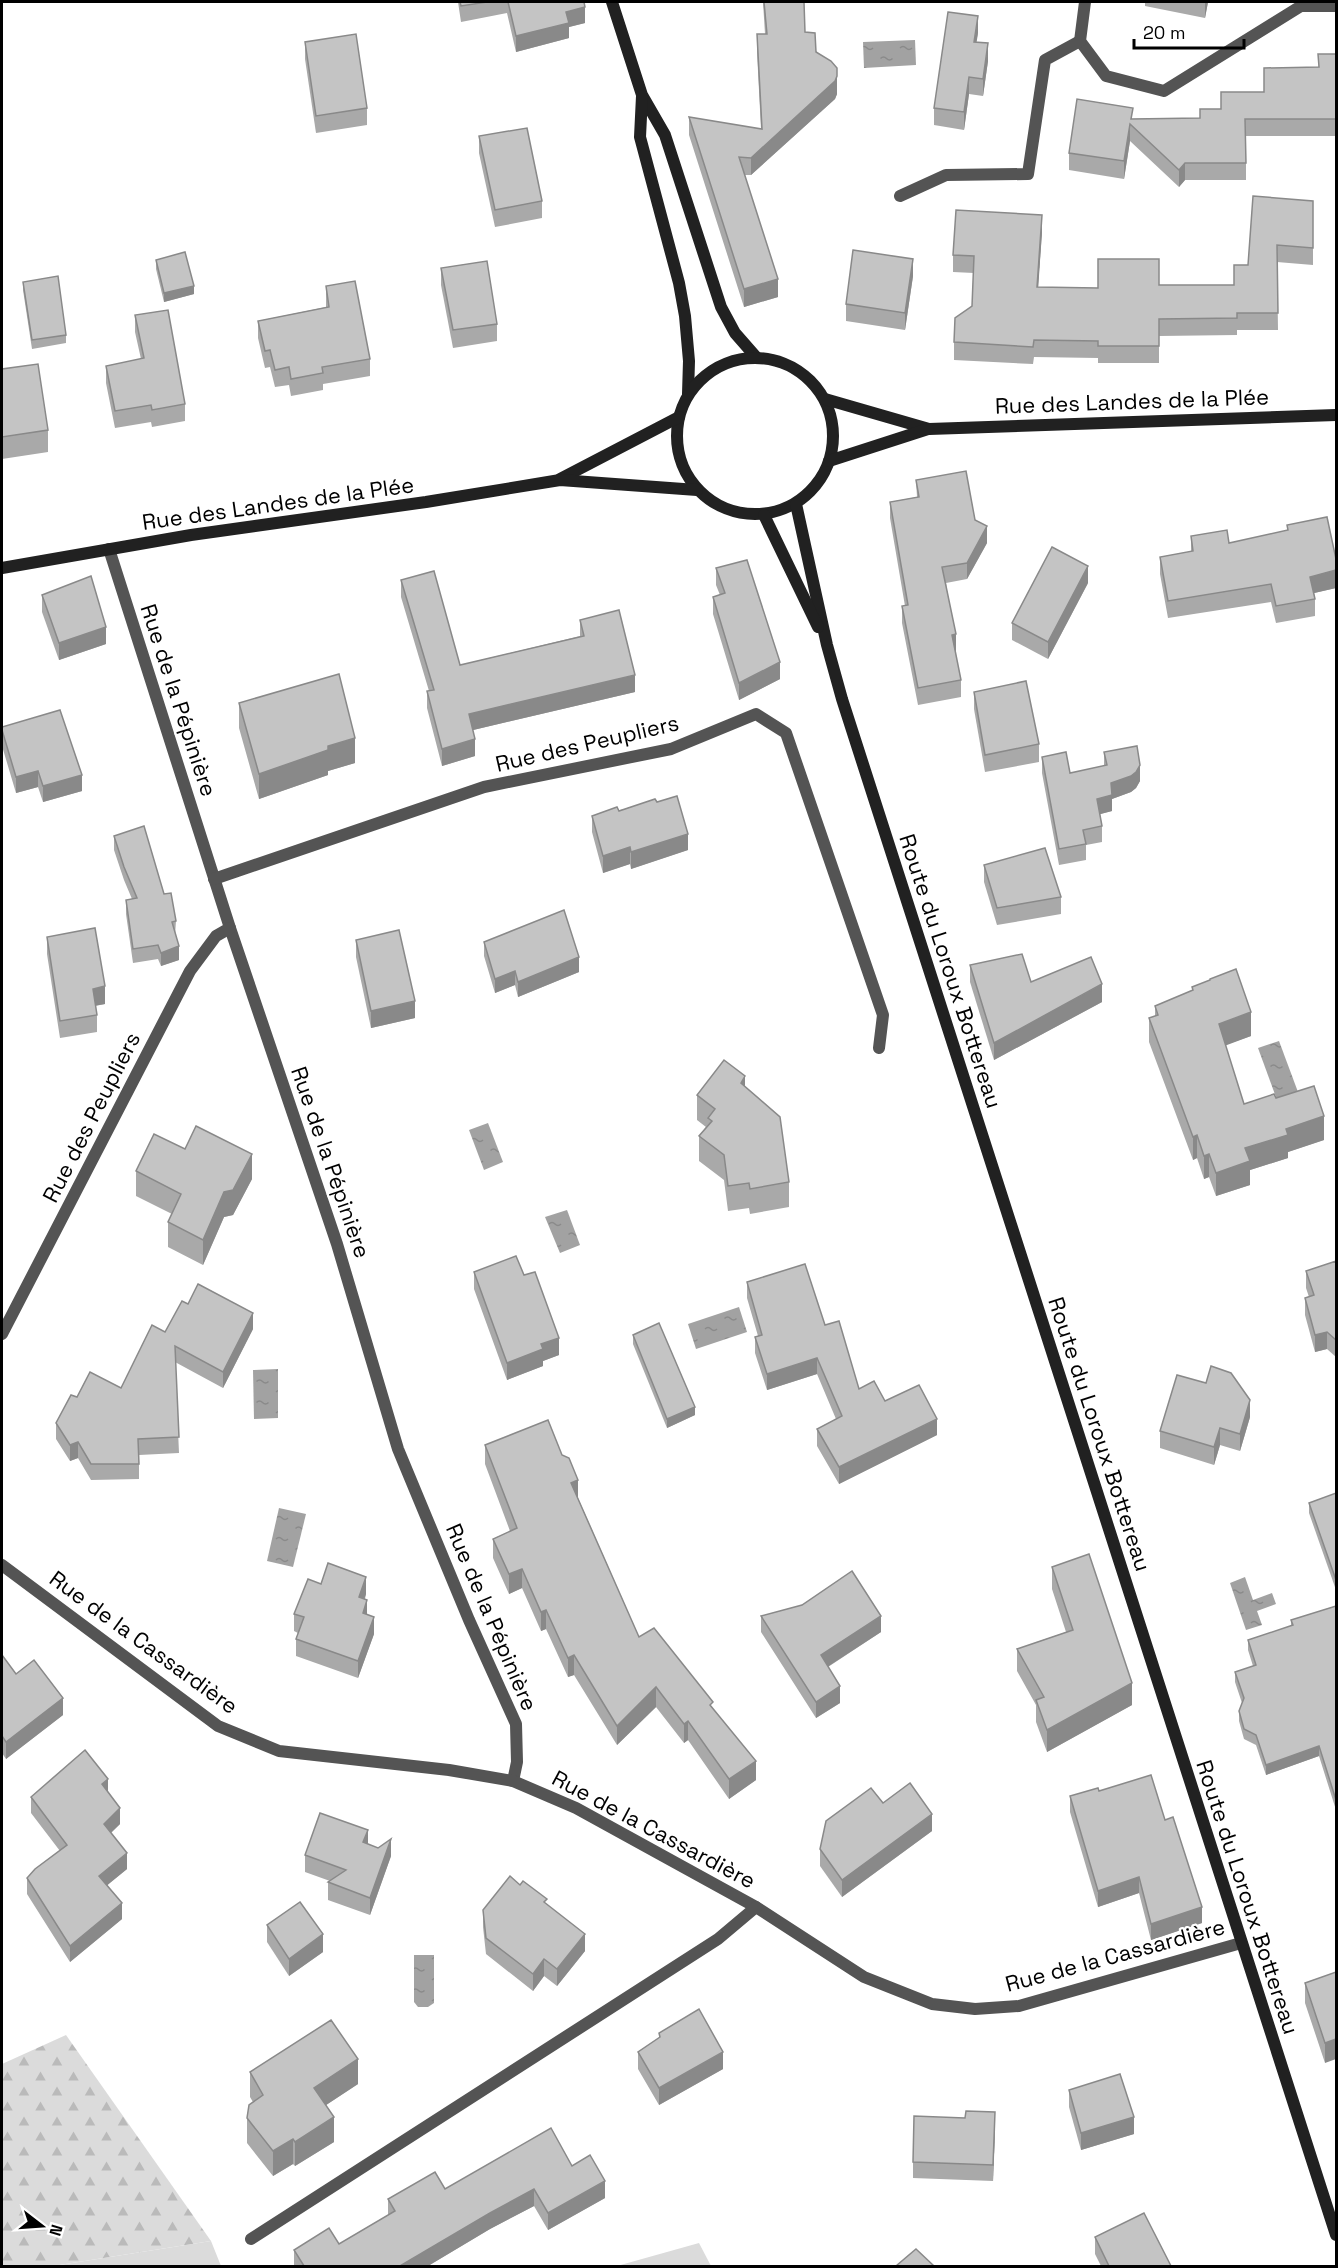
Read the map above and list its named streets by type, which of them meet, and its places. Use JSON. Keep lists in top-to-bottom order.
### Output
{
  "streets": {
    "main road": ["Rue des Landes de la Plée", "Route du Loroux Bottereau"],
    "street": ["Rue de la Pépinière", "Rue des Peupliers", "Rue de la Cassardière"]
  },
  "crossings": [
    ["Rue des Landes de la Plée", "Rue de la Pépinière"],
    ["Rue des Landes de la Plée", "Route du Loroux Bottereau"],
    ["Rue de la Pépinière", "Rue des Peupliers"],
    ["Rue de la Pépinière", "Rue de la Cassardière"],
    ["Route du Loroux Bottereau", "Rue de la Cassardière"]
  ],
  "scale_bar": "20 m",
  "north": "right"
}
